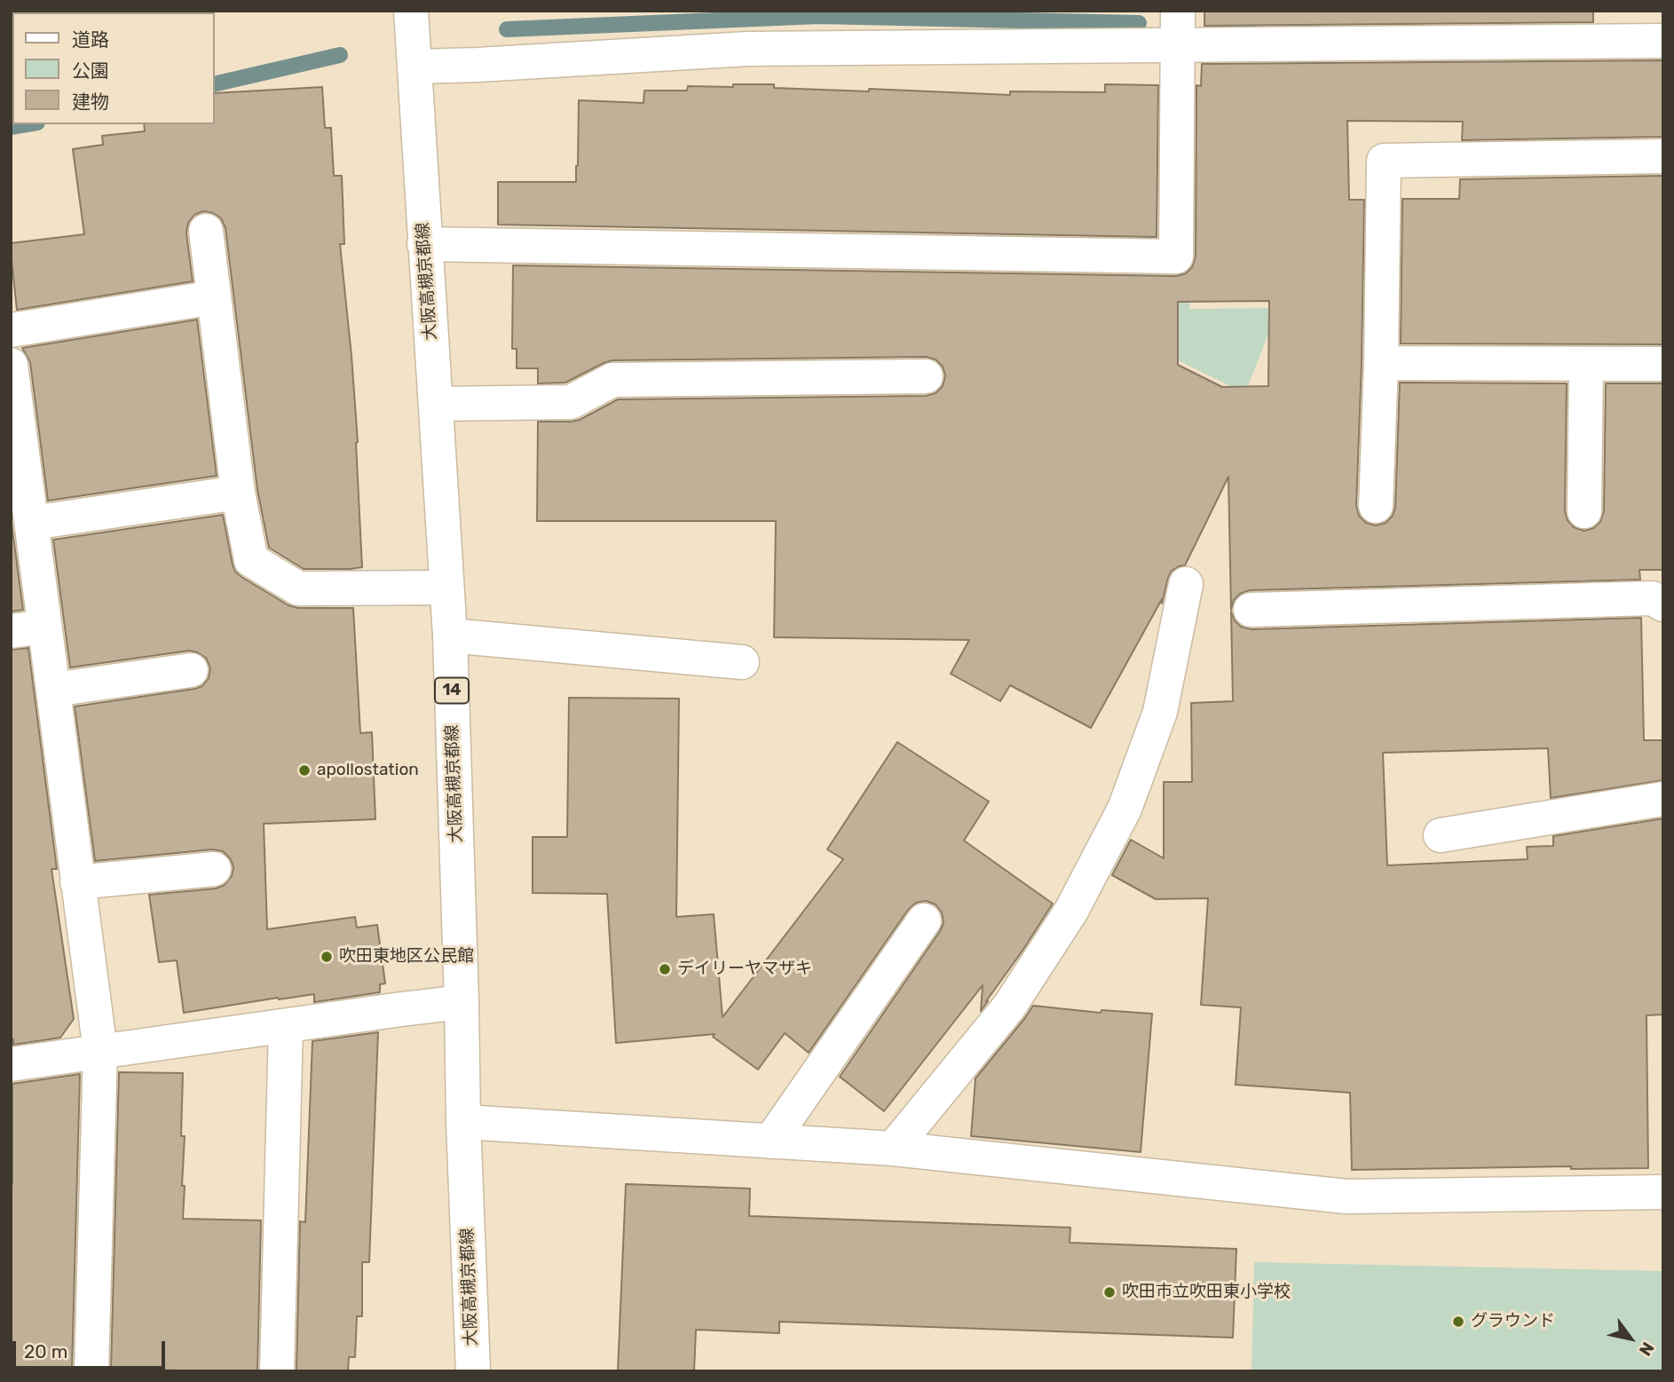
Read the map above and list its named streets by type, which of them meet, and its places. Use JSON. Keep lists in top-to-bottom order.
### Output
{
  "streets": {
    "street": ["大阪高槻京都線", "14"]
  },
  "places": [
    "apollostation",
    "吹田東地区公民館",
    "デイリーヤマザキ",
    "吹田市立吹田東小学校",
    "グラウンド"
  ],
  "legend": ["道路", "公園", "建物"],
  "scale_bar": "20 m",
  "north": "bottom right"
}
